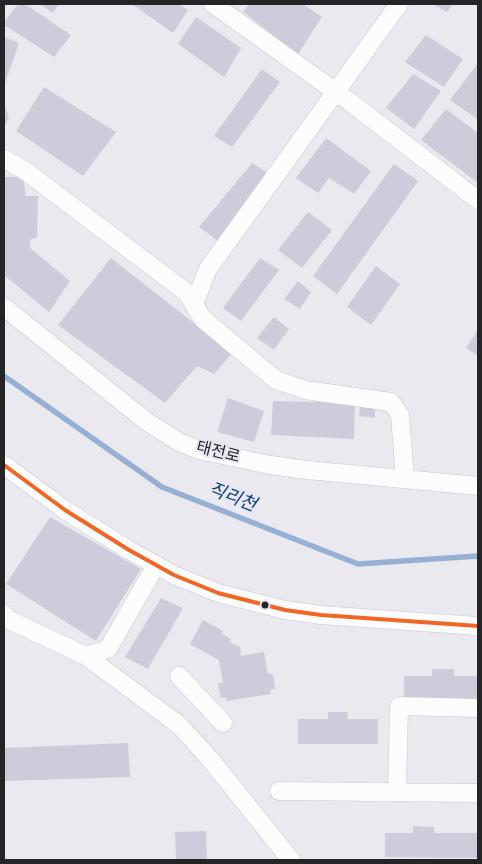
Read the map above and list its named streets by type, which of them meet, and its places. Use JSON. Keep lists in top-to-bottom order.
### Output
{
  "streets": {
    "street": ["태전로"]
  },
  "water": ["직리천"]
}
